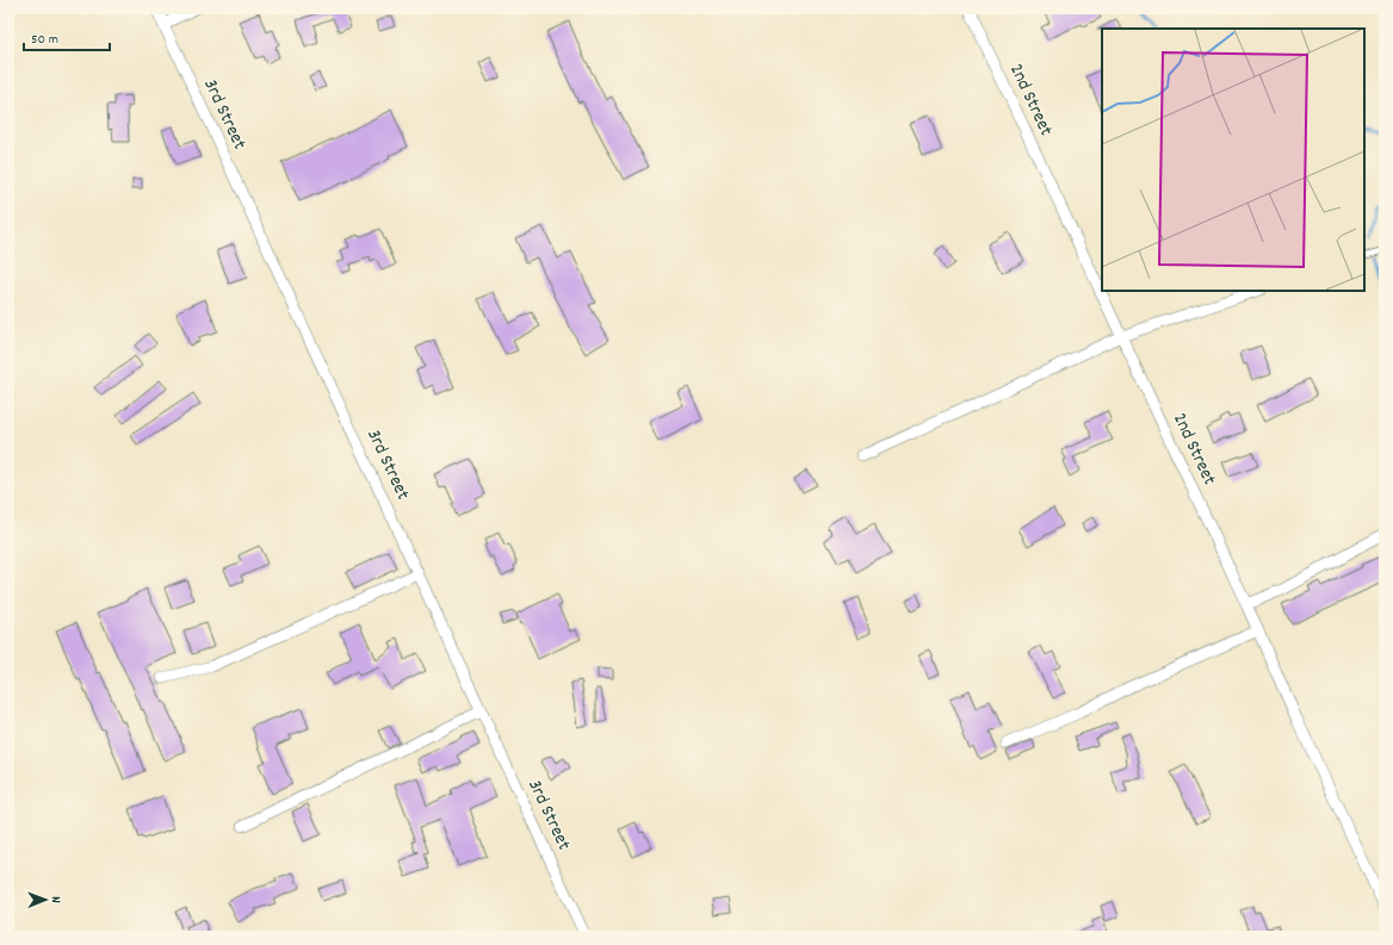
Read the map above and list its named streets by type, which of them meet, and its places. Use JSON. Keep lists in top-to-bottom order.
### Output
{
  "streets": {
    "street": ["2nd Street", "3rd Street"]
  },
  "scale_bar": "50 m",
  "north": "right"
}
